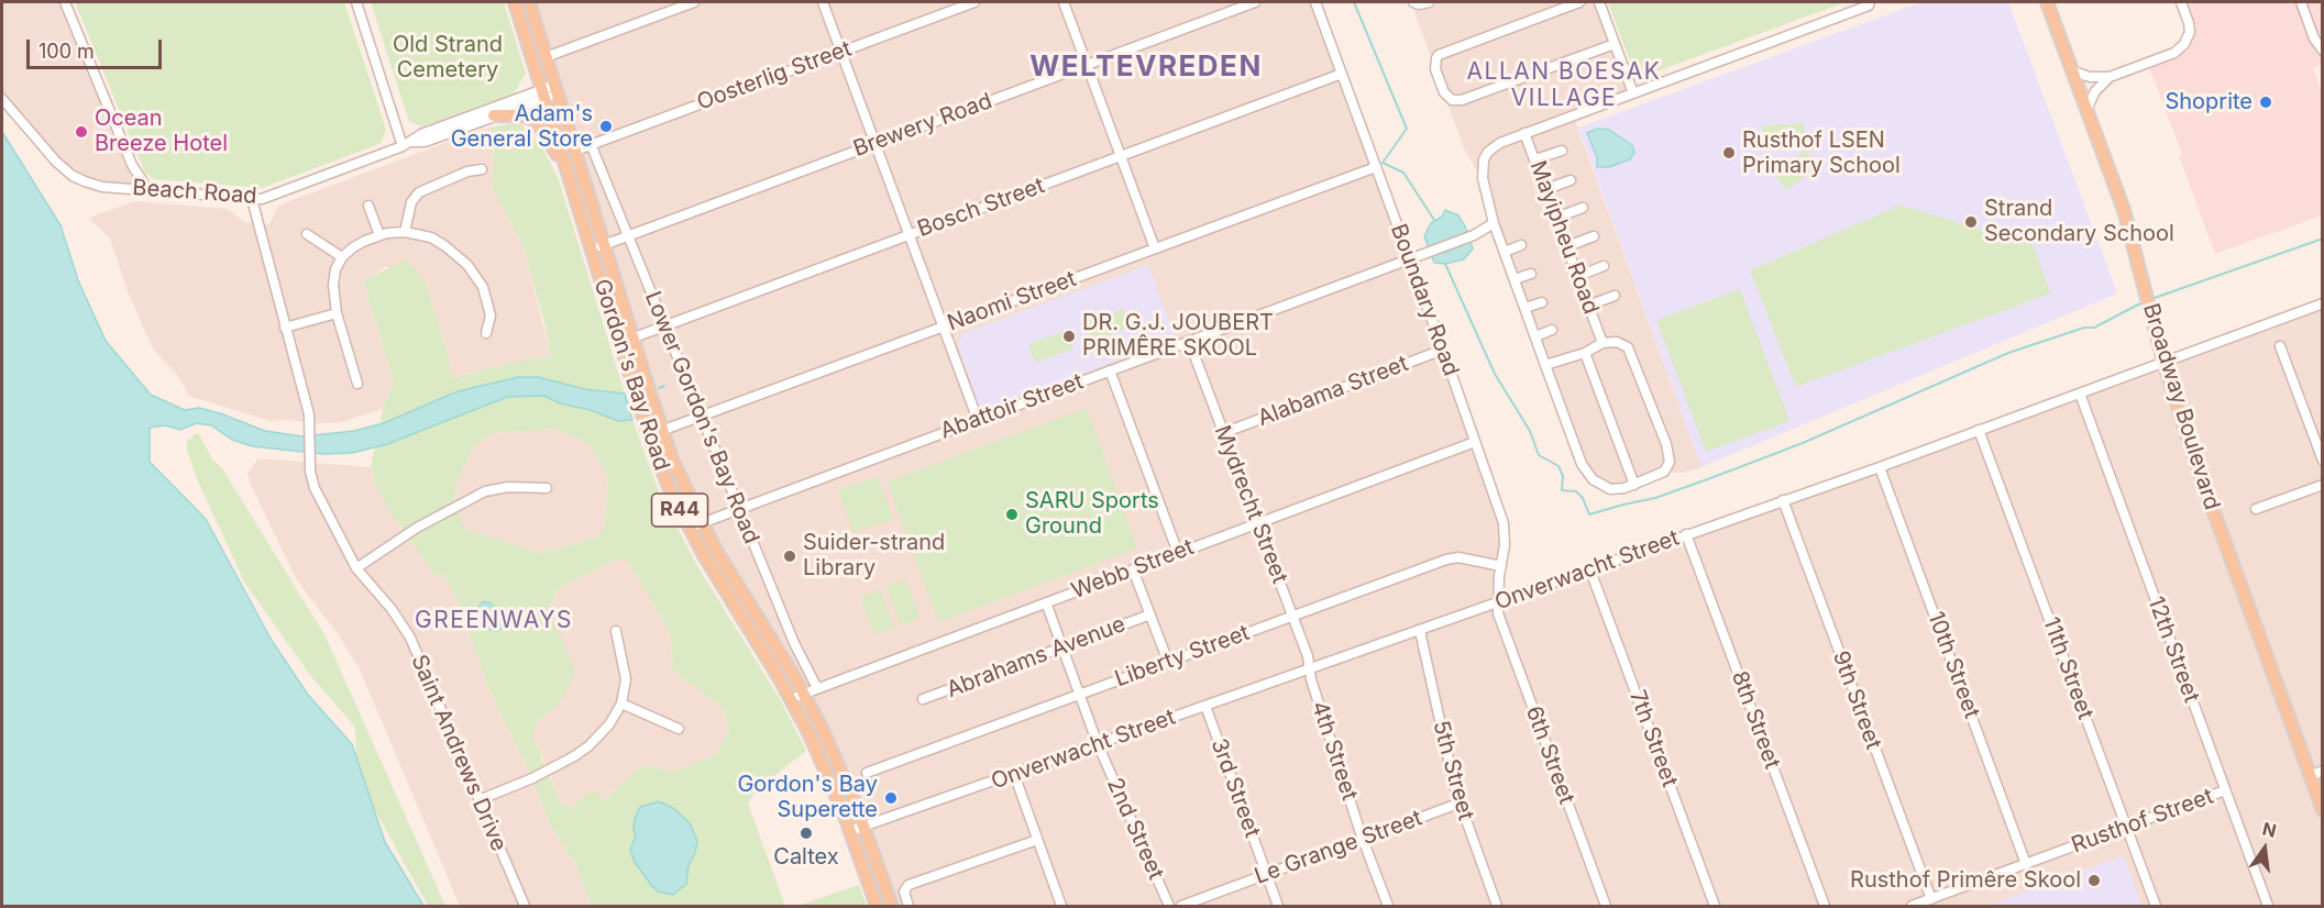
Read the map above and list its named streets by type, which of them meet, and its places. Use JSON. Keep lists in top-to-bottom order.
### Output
{
  "streets": {
    "main road": ["Gordon's Bay Road", "Broadway Boulevard", "R44"],
    "street": [
      "Oosterlig Street",
      "Brewery Road",
      "Beach Road",
      "Bosch Street",
      "Mayipheu Road",
      "Boundary Road",
      "Naomi Street",
      "Alabama Street",
      "Abattoir Street",
      "Lower Gordon's Bay Road",
      "Mydrecht Street",
      "Webb Street",
      "Onverwacht Street",
      "12th Street",
      "Liberty Street",
      "Abrahams Avenue",
      "10th Street",
      "11th Street",
      "9th Street",
      "8th Street",
      "7th Street",
      "4th Street",
      "Saint Andrews Drive",
      "6th Street",
      "5th Street",
      "3rd Street",
      "Rusthof Street",
      "2nd Street",
      "Le Grange Street"
    ]
  },
  "crossings": [
    ["Oosterlig Street", "Gordon's Bay Road"],
    ["Oosterlig Street", "Lower Gordon's Bay Road"],
    ["Brewery Road", "Gordon's Bay Road"],
    ["Brewery Road", "Lower Gordon's Bay Road"],
    ["Beach Road", "Gordon's Bay Road"],
    ["Beach Road", "Saint Andrews Drive"],
    ["Bosch Street", "Boundary Road"],
    ["Bosch Street", "Gordon's Bay Road"],
    ["Bosch Street", "Lower Gordon's Bay Road"],
    ["Boundary Road", "Naomi Street"],
    ["Boundary Road", "Alabama Street"],
    ["Boundary Road", "Abattoir Street"],
    ["Boundary Road", "Webb Street"],
    ["Boundary Road", "Onverwacht Street"],
    ["Boundary Road", "Liberty Street"],
    ["Boundary Road", "6th Street"],
    ["Naomi Street", "Gordon's Bay Road"],
    ["Naomi Street", "Lower Gordon's Bay Road"],
    ["Gordon's Bay Road", "Abattoir Street"],
    ["Gordon's Bay Road", "R44"],
    ["Gordon's Bay Road", "Webb Street"],
    ["Gordon's Bay Road", "Onverwacht Street"],
    ["Alabama Street", "Mydrecht Street"],
    ["Abattoir Street", "Lower Gordon's Bay Road"],
    ["Abattoir Street", "Mydrecht Street"],
    ["Broadway Boulevard", "Onverwacht Street"],
    ["Lower Gordon's Bay Road", "Webb Street"],
    ["Mydrecht Street", "Webb Street"],
    ["Mydrecht Street", "Onverwacht Street"],
    ["Mydrecht Street", "Liberty Street"],
    ["Mydrecht Street", "4th Street"],
    ["R44", "Onverwacht Street"],
    ["Webb Street", "2nd Street"],
    ["Onverwacht Street", "12th Street"],
    ["Onverwacht Street", "10th Street"],
    ["Onverwacht Street", "11th Street"],
    ["Onverwacht Street", "9th Street"],
    ["Onverwacht Street", "8th Street"],
    ["Onverwacht Street", "7th Street"],
    ["Onverwacht Street", "4th Street"],
    ["Onverwacht Street", "6th Street"],
    ["Onverwacht Street", "5th Street"],
    ["Onverwacht Street", "3rd Street"],
    ["Onverwacht Street", "2nd Street"],
    ["12th Street", "Rusthof Street"],
    ["Liberty Street", "2nd Street"],
    ["Abrahams Avenue", "2nd Street"],
    ["10th Street", "Rusthof Street"],
    ["11th Street", "Rusthof Street"],
    ["9th Street", "Rusthof Street"],
    ["4th Street", "Le Grange Street"],
    ["5th Street", "Le Grange Street"],
    ["3rd Street", "Le Grange Street"]
  ],
  "districts": ["WELTEVREDEN", "ALLAN BOESAK VILLAGE", "GREENWAYS"],
  "parks": ["Old Strand Cemetery"],
  "places": [
    "Shoprite",
    "Adam's General Store",
    "Ocean Breeze Hotel",
    "Rusthof LSEN Primary School",
    "Strand Secondary School",
    "DR. G.J. JOUBERT PRIMÊRE SKOOL",
    "SARU Sports Ground",
    "Suider-strand Library",
    "Gordon's Bay Superette",
    "Caltex",
    "Rusthof Primêre Skool"
  ],
  "scale_bar": "100 m",
  "north": "top"
}
